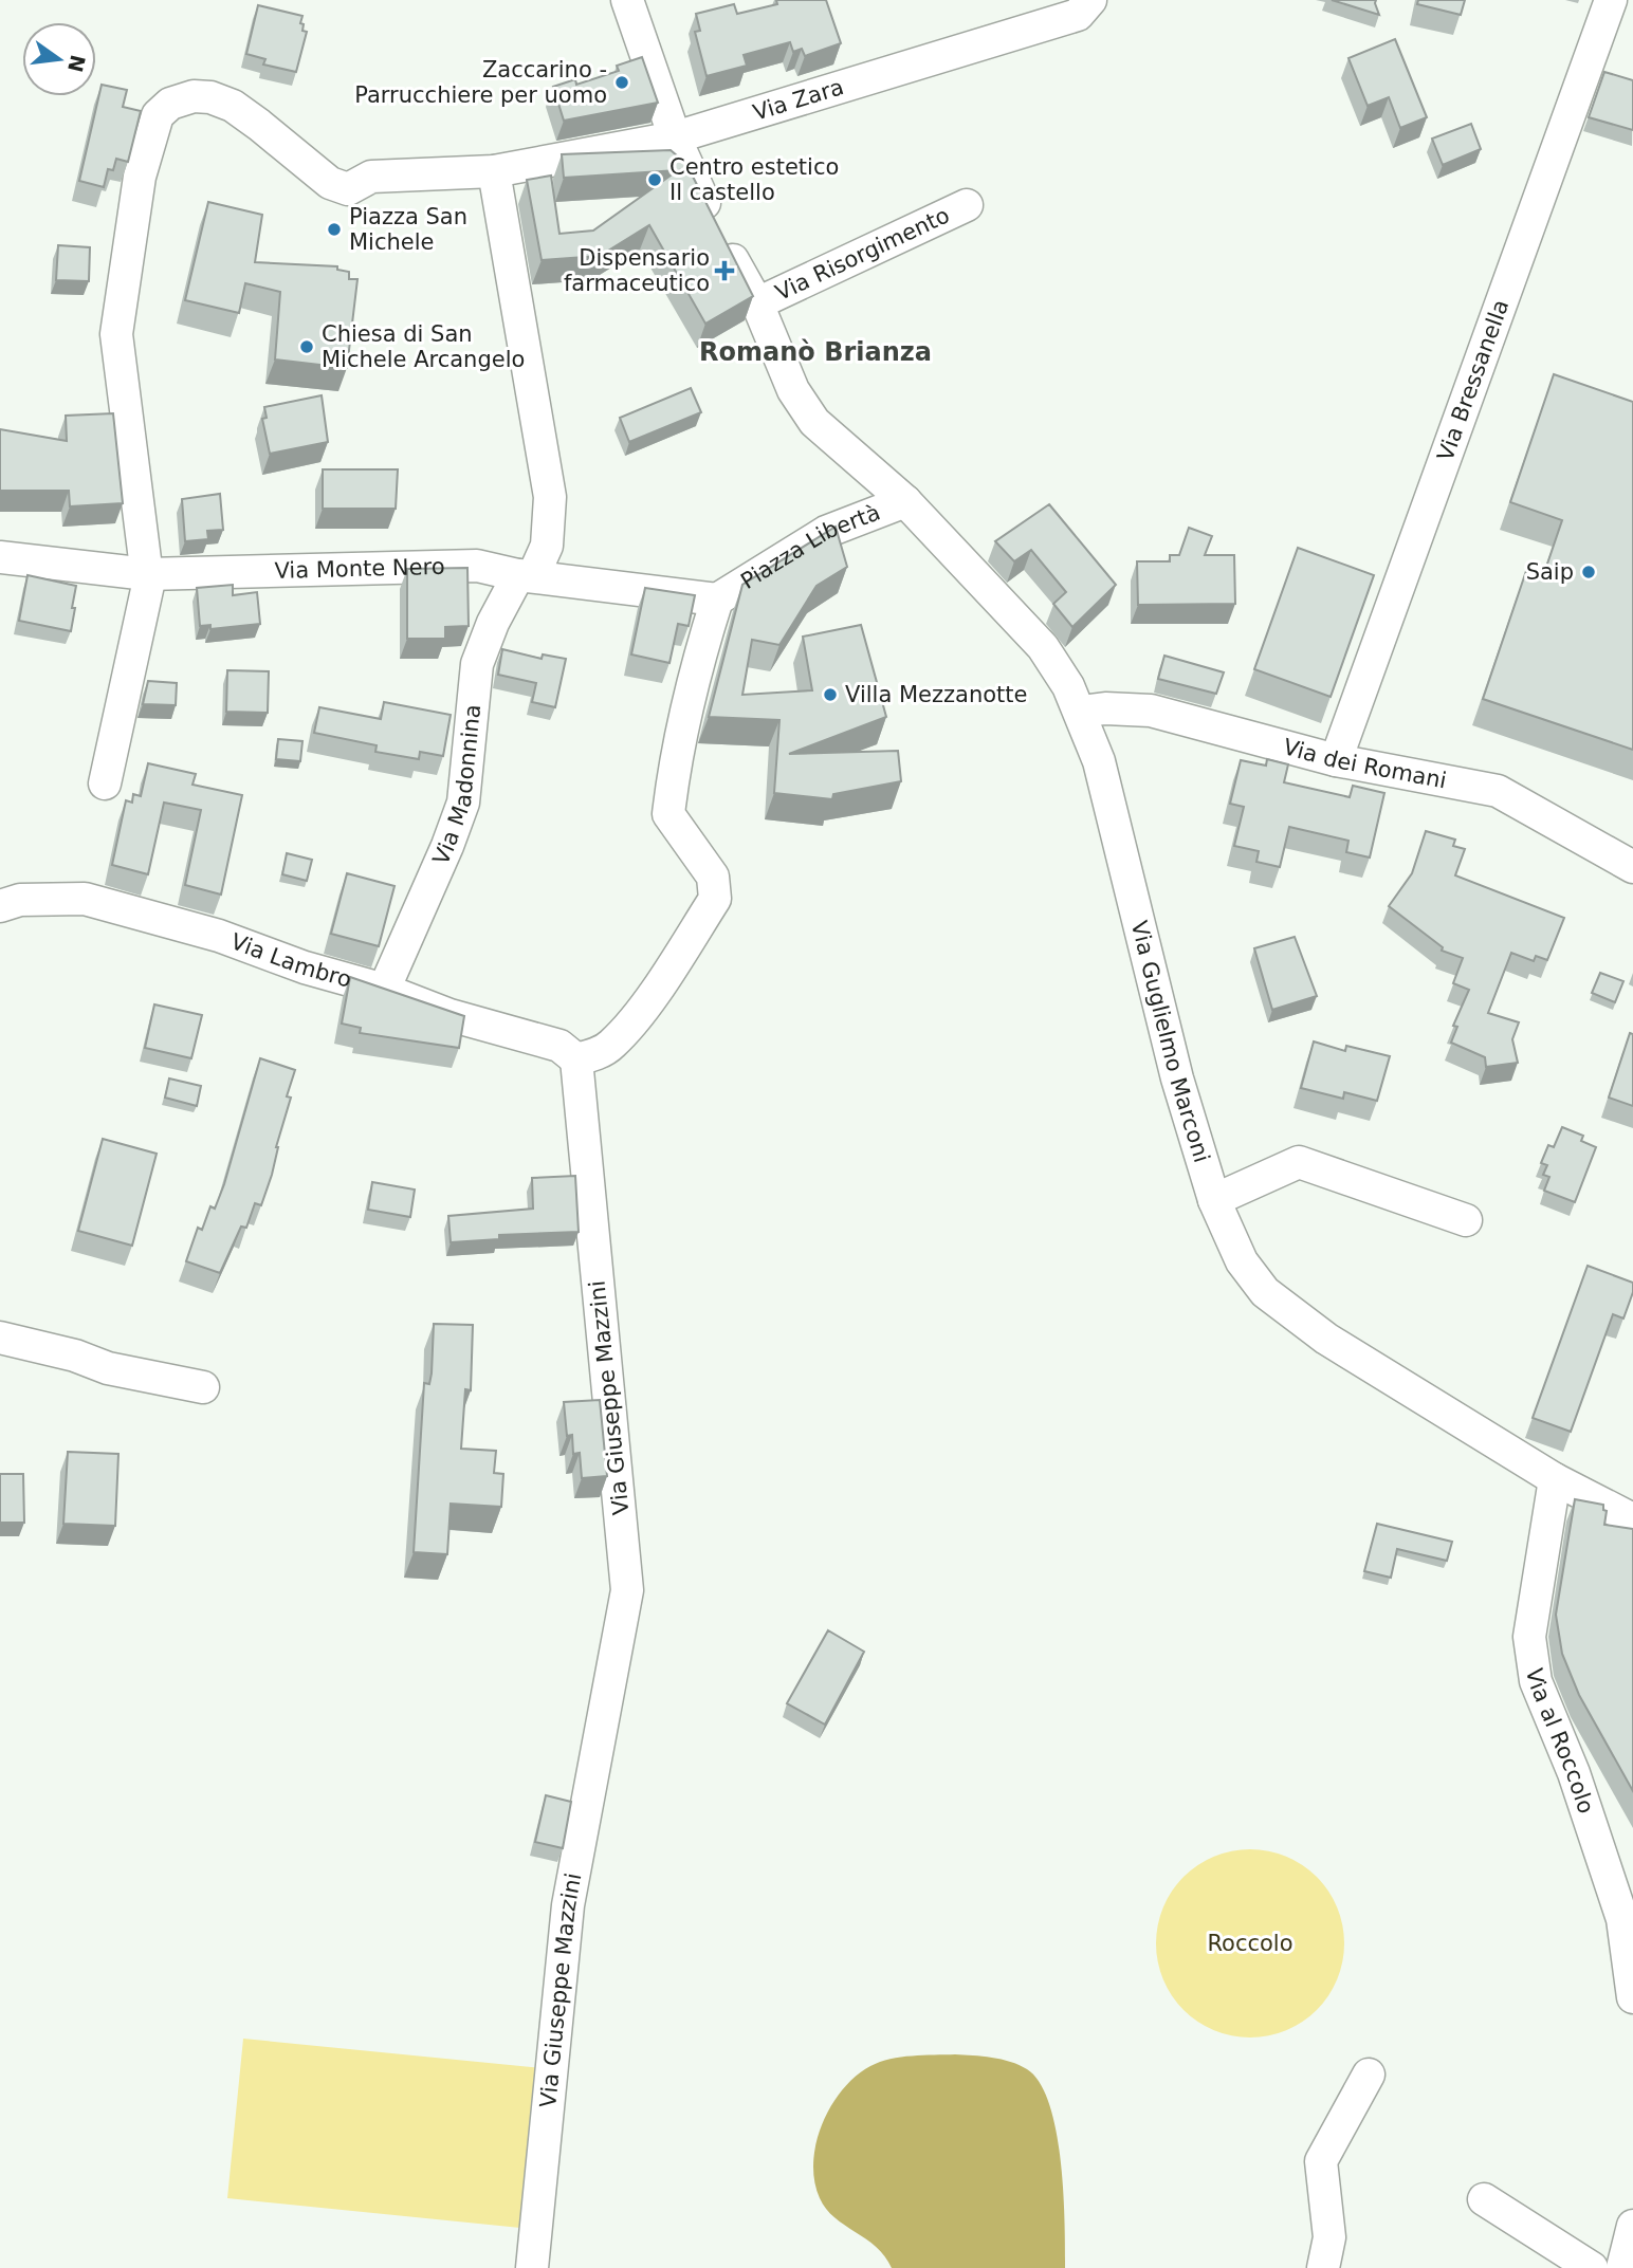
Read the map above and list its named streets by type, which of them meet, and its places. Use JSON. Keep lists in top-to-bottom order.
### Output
{
  "streets": {
    "street": [
      "Via Zara",
      "Via Risorgimento",
      "Via Bressanella",
      "Piazza Libertà",
      "Via Monte Nero",
      "Via dei Romani",
      "Via Madonnina",
      "Via Lambro",
      "Via Guglielmo Marconi",
      "Via Giuseppe Mazzini",
      "Via al Roccolo"
    ]
  },
  "crossings": [
    ["Via Zara", "Via Monte Nero"],
    ["Via Zara", "Via Madonnina"],
    ["Via Zara", "Via Guglielmo Marconi"],
    ["Via Risorgimento", "Via Guglielmo Marconi"],
    ["Via Bressanella", "Via dei Romani"],
    ["Piazza Libertà", "Via Monte Nero"],
    ["Piazza Libertà", "Via Guglielmo Marconi"],
    ["Via Monte Nero", "Via Madonnina"],
    ["Via dei Romani", "Via Guglielmo Marconi"],
    ["Via Madonnina", "Via Lambro"],
    ["Via Lambro", "Via Giuseppe Mazzini"],
    ["Via Guglielmo Marconi", "Via al Roccolo"]
  ],
  "districts": ["Romanò Brianza"],
  "parks": ["Roccolo"],
  "places": {
    "other": [
      "Zaccarino - Parrucchiere per uomo",
      "Centro estetico Il castello",
      "Piazza San Michele",
      "Chiesa di San Michele Arcangelo",
      "Saip",
      "Villa Mezzanotte"
    ],
    "health": ["Dispensario farmaceutico"]
  },
  "north": "right"
}
